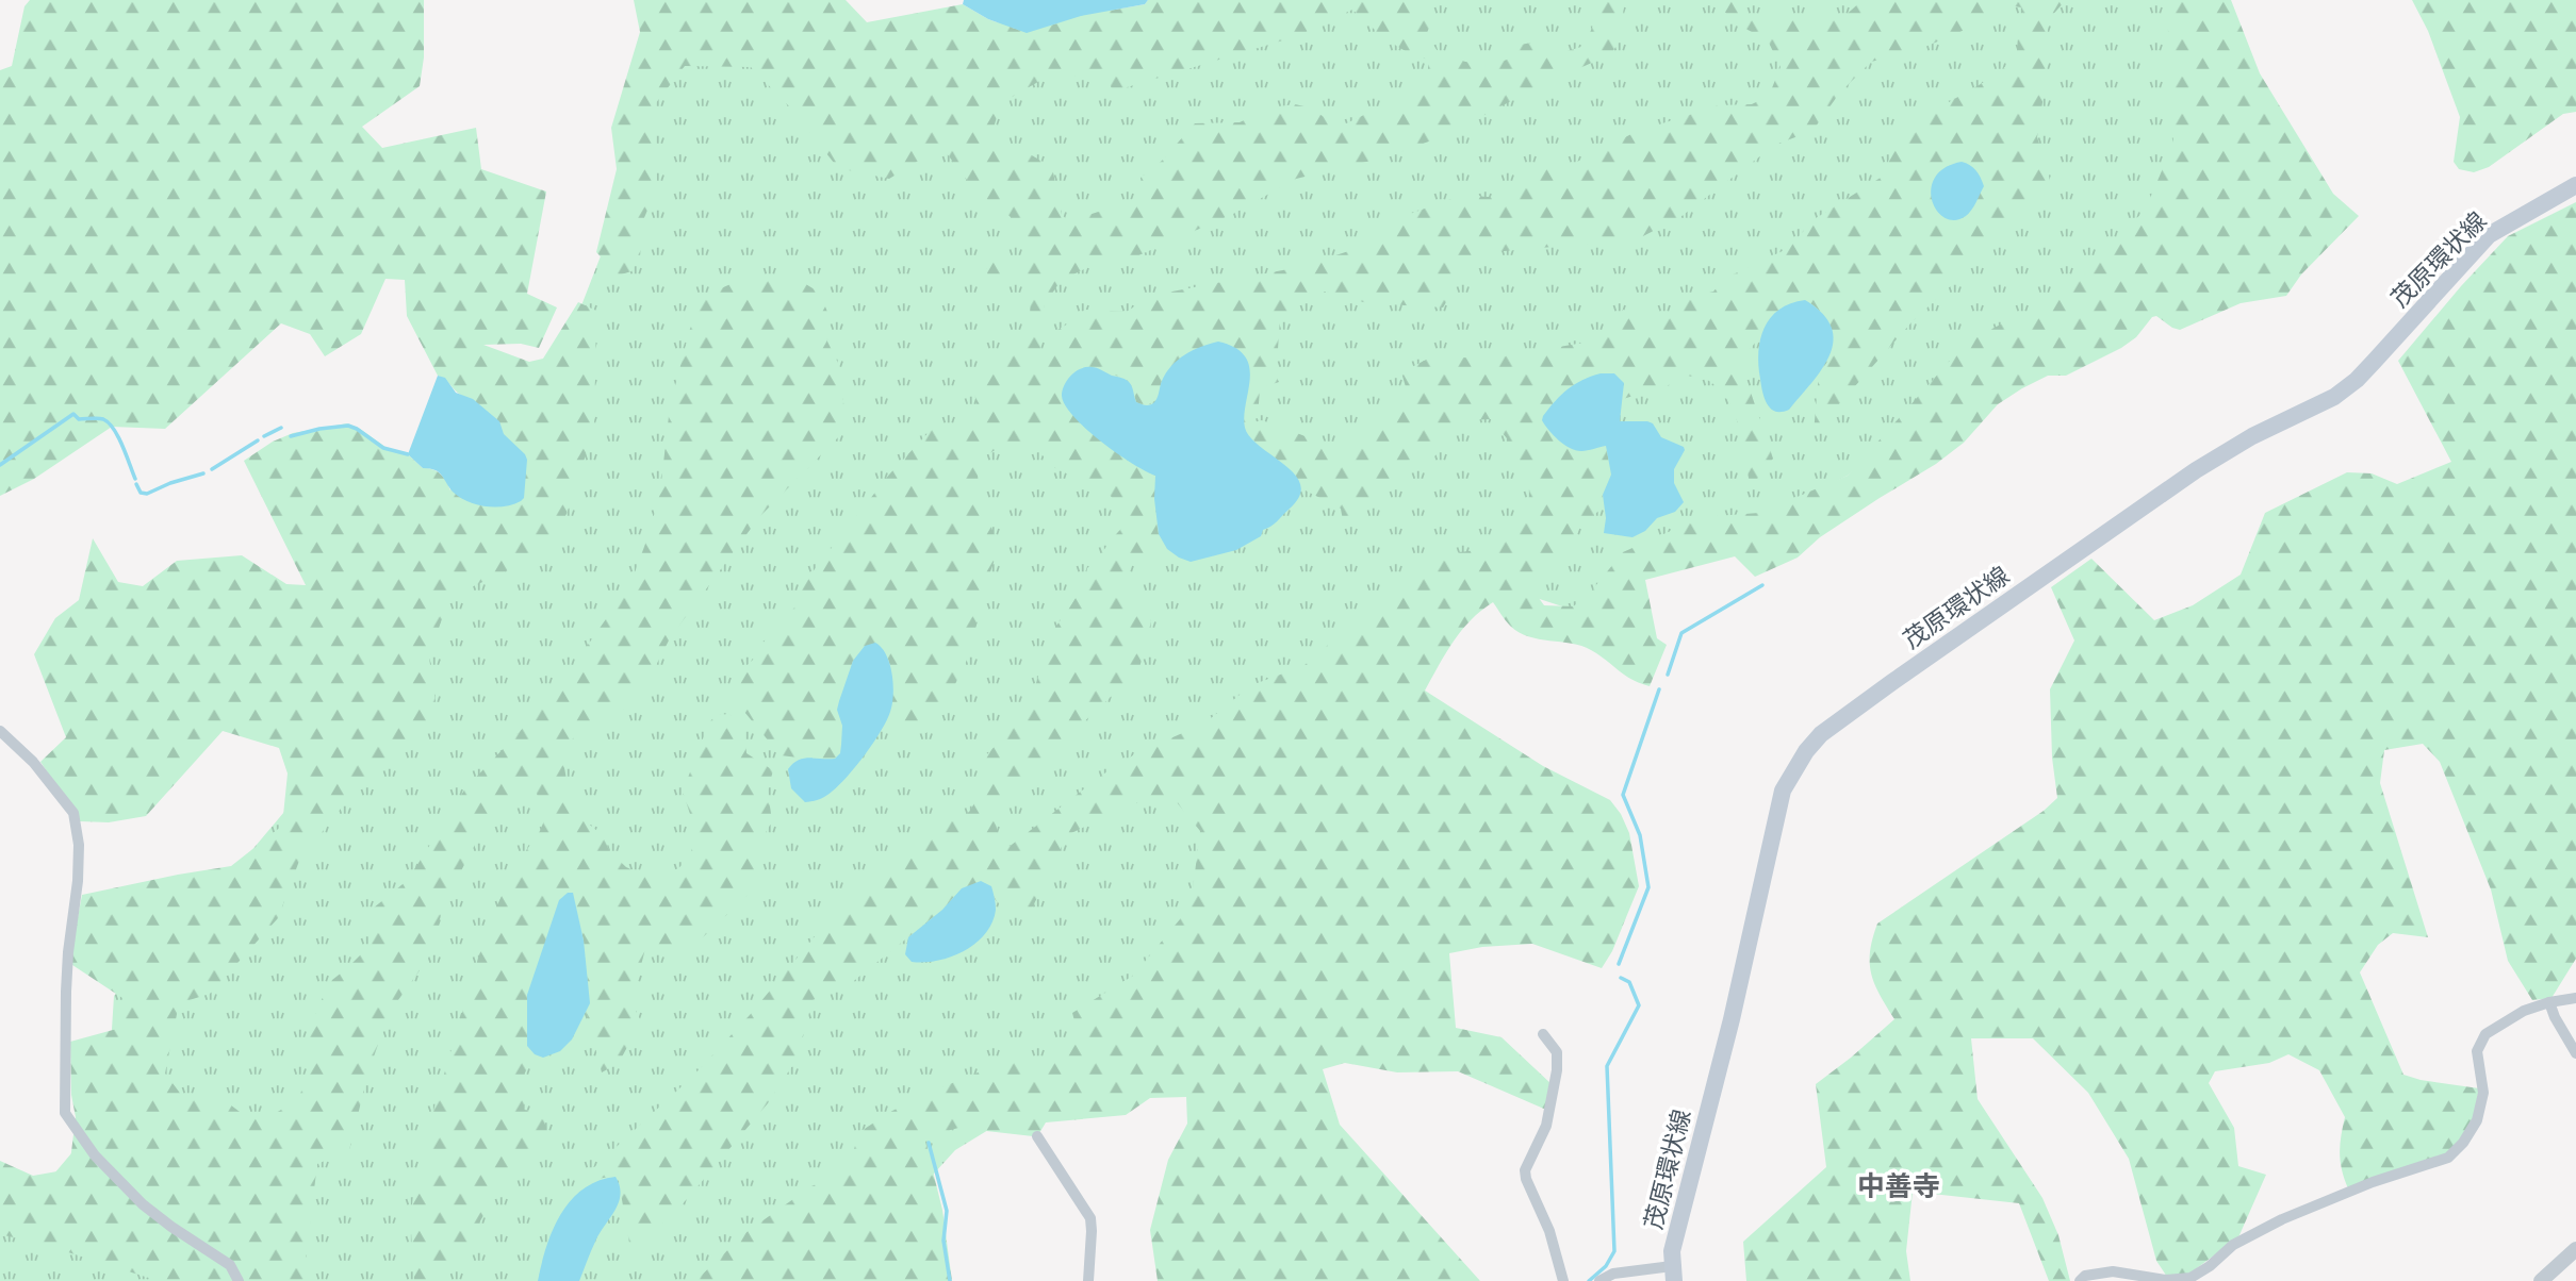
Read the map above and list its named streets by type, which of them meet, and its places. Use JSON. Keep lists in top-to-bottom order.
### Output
{
  "streets": {
    "main road": ["茂原環状線"]
  },
  "districts": ["中善寺"]
}
